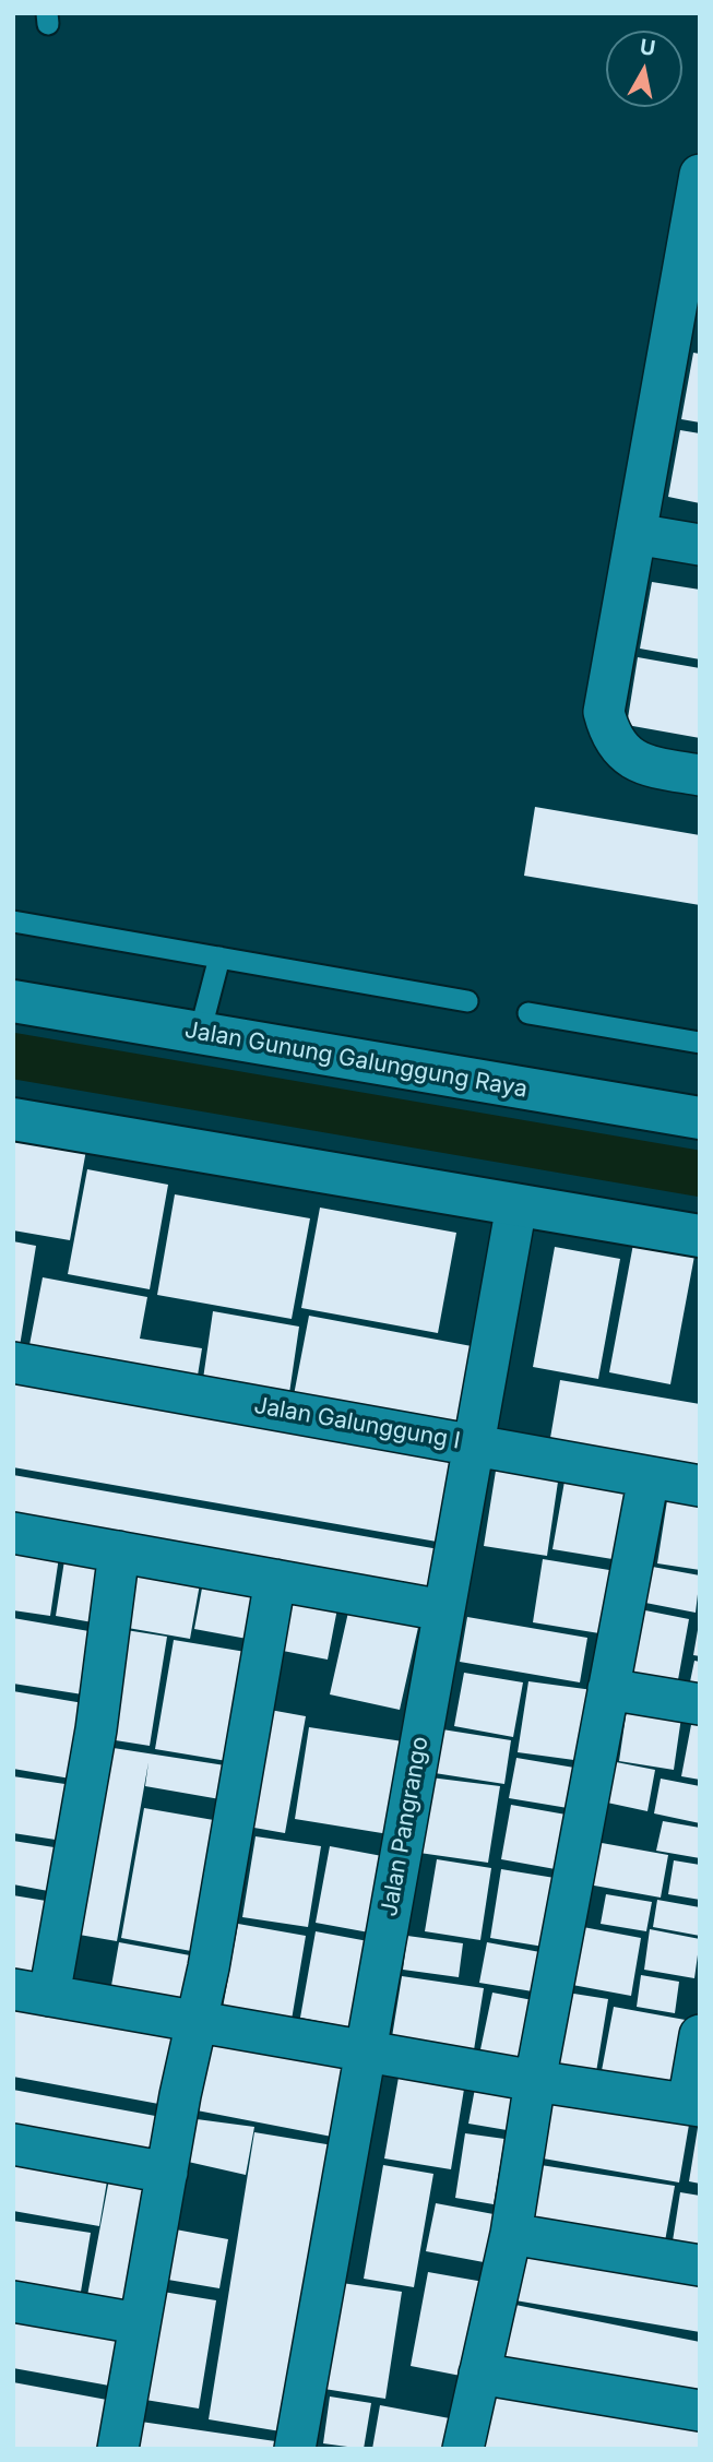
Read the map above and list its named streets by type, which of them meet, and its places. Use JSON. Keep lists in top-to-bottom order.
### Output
{
  "streets": {
    "street": ["Jalan Gunung Galunggung Raya", "Jalan Galunggung I", "Jalan Pangrango"]
  },
  "crossings": [
    ["Jalan Galunggung I", "Jalan Pangrango"]
  ],
  "north": "top"
}
